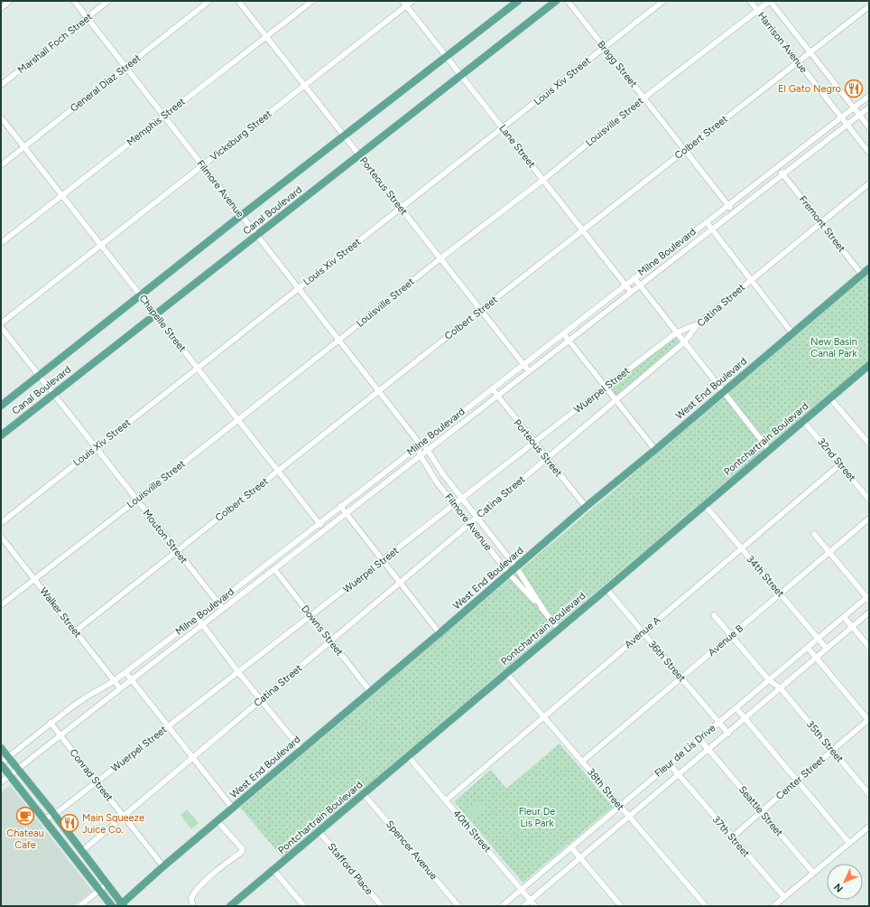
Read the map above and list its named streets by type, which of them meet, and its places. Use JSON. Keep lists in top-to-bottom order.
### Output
{
  "streets": {
    "main road": ["Canal Boulevard", "West End Boulevard", "Pontchartrain Boulevard"],
    "street": [
      "Harrison Avenue",
      "Marshall Foch Street",
      "Bragg Street",
      "Louis Xiv Street",
      "General Diaz Street",
      "Memphis Street",
      "Louisville Street",
      "Vicksburg Street",
      "Colbert Street",
      "Lane Street",
      "Porteous Street",
      "Filmore Avenue",
      "Fremont Street",
      "Milne Boulevard",
      "Catina Street",
      "Chapelle Street",
      "Wuerpel Street",
      "32nd Street",
      "Mouton Street",
      "34th Street",
      "Walker Street",
      "Downs Street",
      "Avenue A",
      "Avenue B",
      "36th Street",
      "35th Street",
      "Fleur de Lis Drive",
      "Conrad Street",
      "Center Street",
      "38th Street",
      "Seattle Street",
      "40th Street",
      "37th Street",
      "Spencer Avenue",
      "Stafford Place"
    ]
  },
  "crossings": [
    ["Harrison Avenue", "Louisville Street"],
    ["Harrison Avenue", "Colbert Street"],
    ["Harrison Avenue", "Milne Boulevard"],
    ["Marshall Foch Street", "Filmore Avenue"],
    ["Bragg Street", "Louis Xiv Street"],
    ["Bragg Street", "Louisville Street"],
    ["Bragg Street", "Colbert Street"],
    ["Bragg Street", "Milne Boulevard"],
    ["Louis Xiv Street", "Lane Street"],
    ["Louis Xiv Street", "Porteous Street"],
    ["Louis Xiv Street", "Filmore Avenue"],
    ["Louis Xiv Street", "Chapelle Street"],
    ["Louis Xiv Street", "Mouton Street"],
    ["General Diaz Street", "Filmore Avenue"],
    ["General Diaz Street", "Chapelle Street"],
    ["Memphis Street", "Porteous Street"],
    ["Memphis Street", "Filmore Avenue"],
    ["Memphis Street", "Chapelle Street"],
    ["Louisville Street", "Lane Street"],
    ["Louisville Street", "Porteous Street"],
    ["Louisville Street", "Filmore Avenue"],
    ["Louisville Street", "Chapelle Street"],
    ["Louisville Street", "Mouton Street"],
    ["Louisville Street", "Walker Street"],
    ["Vicksburg Street", "Lane Street"],
    ["Vicksburg Street", "Porteous Street"],
    ["Vicksburg Street", "Filmore Avenue"],
    ["Vicksburg Street", "Chapelle Street"],
    ["Colbert Street", "Lane Street"],
    ["Colbert Street", "Porteous Street"],
    ["Colbert Street", "Filmore Avenue"],
    ["Colbert Street", "Chapelle Street"],
    ["Colbert Street", "Mouton Street"],
    ["Colbert Street", "Walker Street"],
    ["Lane Street", "Canal Boulevard"],
    ["Lane Street", "Milne Boulevard"],
    ["Porteous Street", "Canal Boulevard"],
    ["Porteous Street", "Milne Boulevard"],
    ["Porteous Street", "Catina Street"],
    ["Porteous Street", "West End Boulevard"],
    ["Porteous Street", "Wuerpel Street"],
    ["Filmore Avenue", "Canal Boulevard"],
    ["Filmore Avenue", "Milne Boulevard"],
    ["Filmore Avenue", "Catina Street"],
    ["Filmore Avenue", "West End Boulevard"],
    ["Filmore Avenue", "Wuerpel Street"],
    ["Filmore Avenue", "Pontchartrain Boulevard"],
    ["Canal Boulevard", "Chapelle Street"],
    ["Canal Boulevard", "Mouton Street"],
    ["Fremont Street", "Milne Boulevard"],
    ["Fremont Street", "Catina Street"],
    ["Fremont Street", "West End Boulevard"],
    ["Milne Boulevard", "Chapelle Street"],
    ["Milne Boulevard", "Mouton Street"],
    ["Milne Boulevard", "Walker Street"],
    ["Milne Boulevard", "Downs Street"],
    ["Milne Boulevard", "Conrad Street"],
    ["Catina Street", "Wuerpel Street"],
    ["Catina Street", "Downs Street"],
    ["Catina Street", "Conrad Street"],
    ["West End Boulevard", "Downs Street"],
    ["West End Boulevard", "Conrad Street"],
    ["Wuerpel Street", "Downs Street"],
    ["Wuerpel Street", "Conrad Street"],
    ["Pontchartrain Boulevard", "32nd Street"],
    ["Pontchartrain Boulevard", "34th Street"],
    ["Pontchartrain Boulevard", "36th Street"],
    ["Pontchartrain Boulevard", "38th Street"],
    ["Pontchartrain Boulevard", "40th Street"],
    ["Pontchartrain Boulevard", "Spencer Avenue"],
    ["Pontchartrain Boulevard", "Stafford Place"],
    ["32nd Street", "Avenue A"],
    ["34th Street", "Avenue A"],
    ["34th Street", "Avenue B"],
    ["34th Street", "Fleur de Lis Drive"],
    ["Avenue A", "36th Street"],
    ["Avenue A", "38th Street"],
    ["Avenue A", "40th Street"],
    ["Avenue B", "36th Street"],
    ["Avenue B", "35th Street"],
    ["Avenue B", "38th Street"],
    ["36th Street", "Fleur de Lis Drive"],
    ["35th Street", "Fleur de Lis Drive"],
    ["35th Street", "Center Street"],
    ["Fleur de Lis Drive", "38th Street"],
    ["Fleur de Lis Drive", "Seattle Street"],
    ["Fleur de Lis Drive", "40th Street"],
    ["Fleur de Lis Drive", "37th Street"],
    ["Center Street", "Seattle Street"],
    ["Center Street", "37th Street"]
  ],
  "parks": ["New Basin Canal Park", "Fleur De Lis Park"],
  "places": {
    "restaurant": ["El Gato Negro", "Main Squeeze Juice Co."],
    "cafe": ["Chateau Cafe"]
  },
  "north": "bottom left"
}
